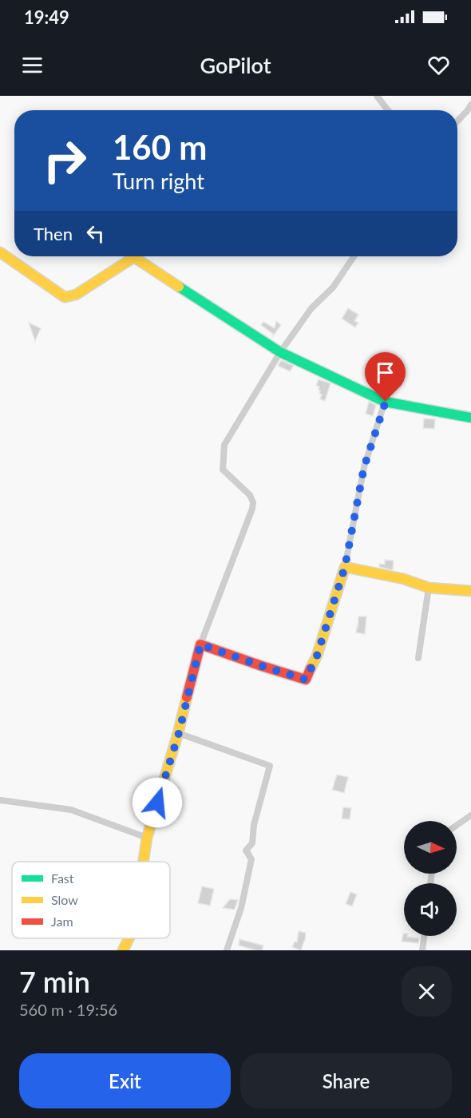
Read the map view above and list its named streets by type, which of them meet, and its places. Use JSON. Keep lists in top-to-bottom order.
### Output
{
  "legend": ["Fast", "Slow", "Jam"],
  "north": "right",
  "page": {
    "status": "19:49",
    "header": "GoPilot",
    "turn": ["160 m", "Turn right"],
    "then": "Then",
    "heading": ["7 min", "560 m · 19:56"],
    "buttons": ["Exit", "Share"]
  }
}
